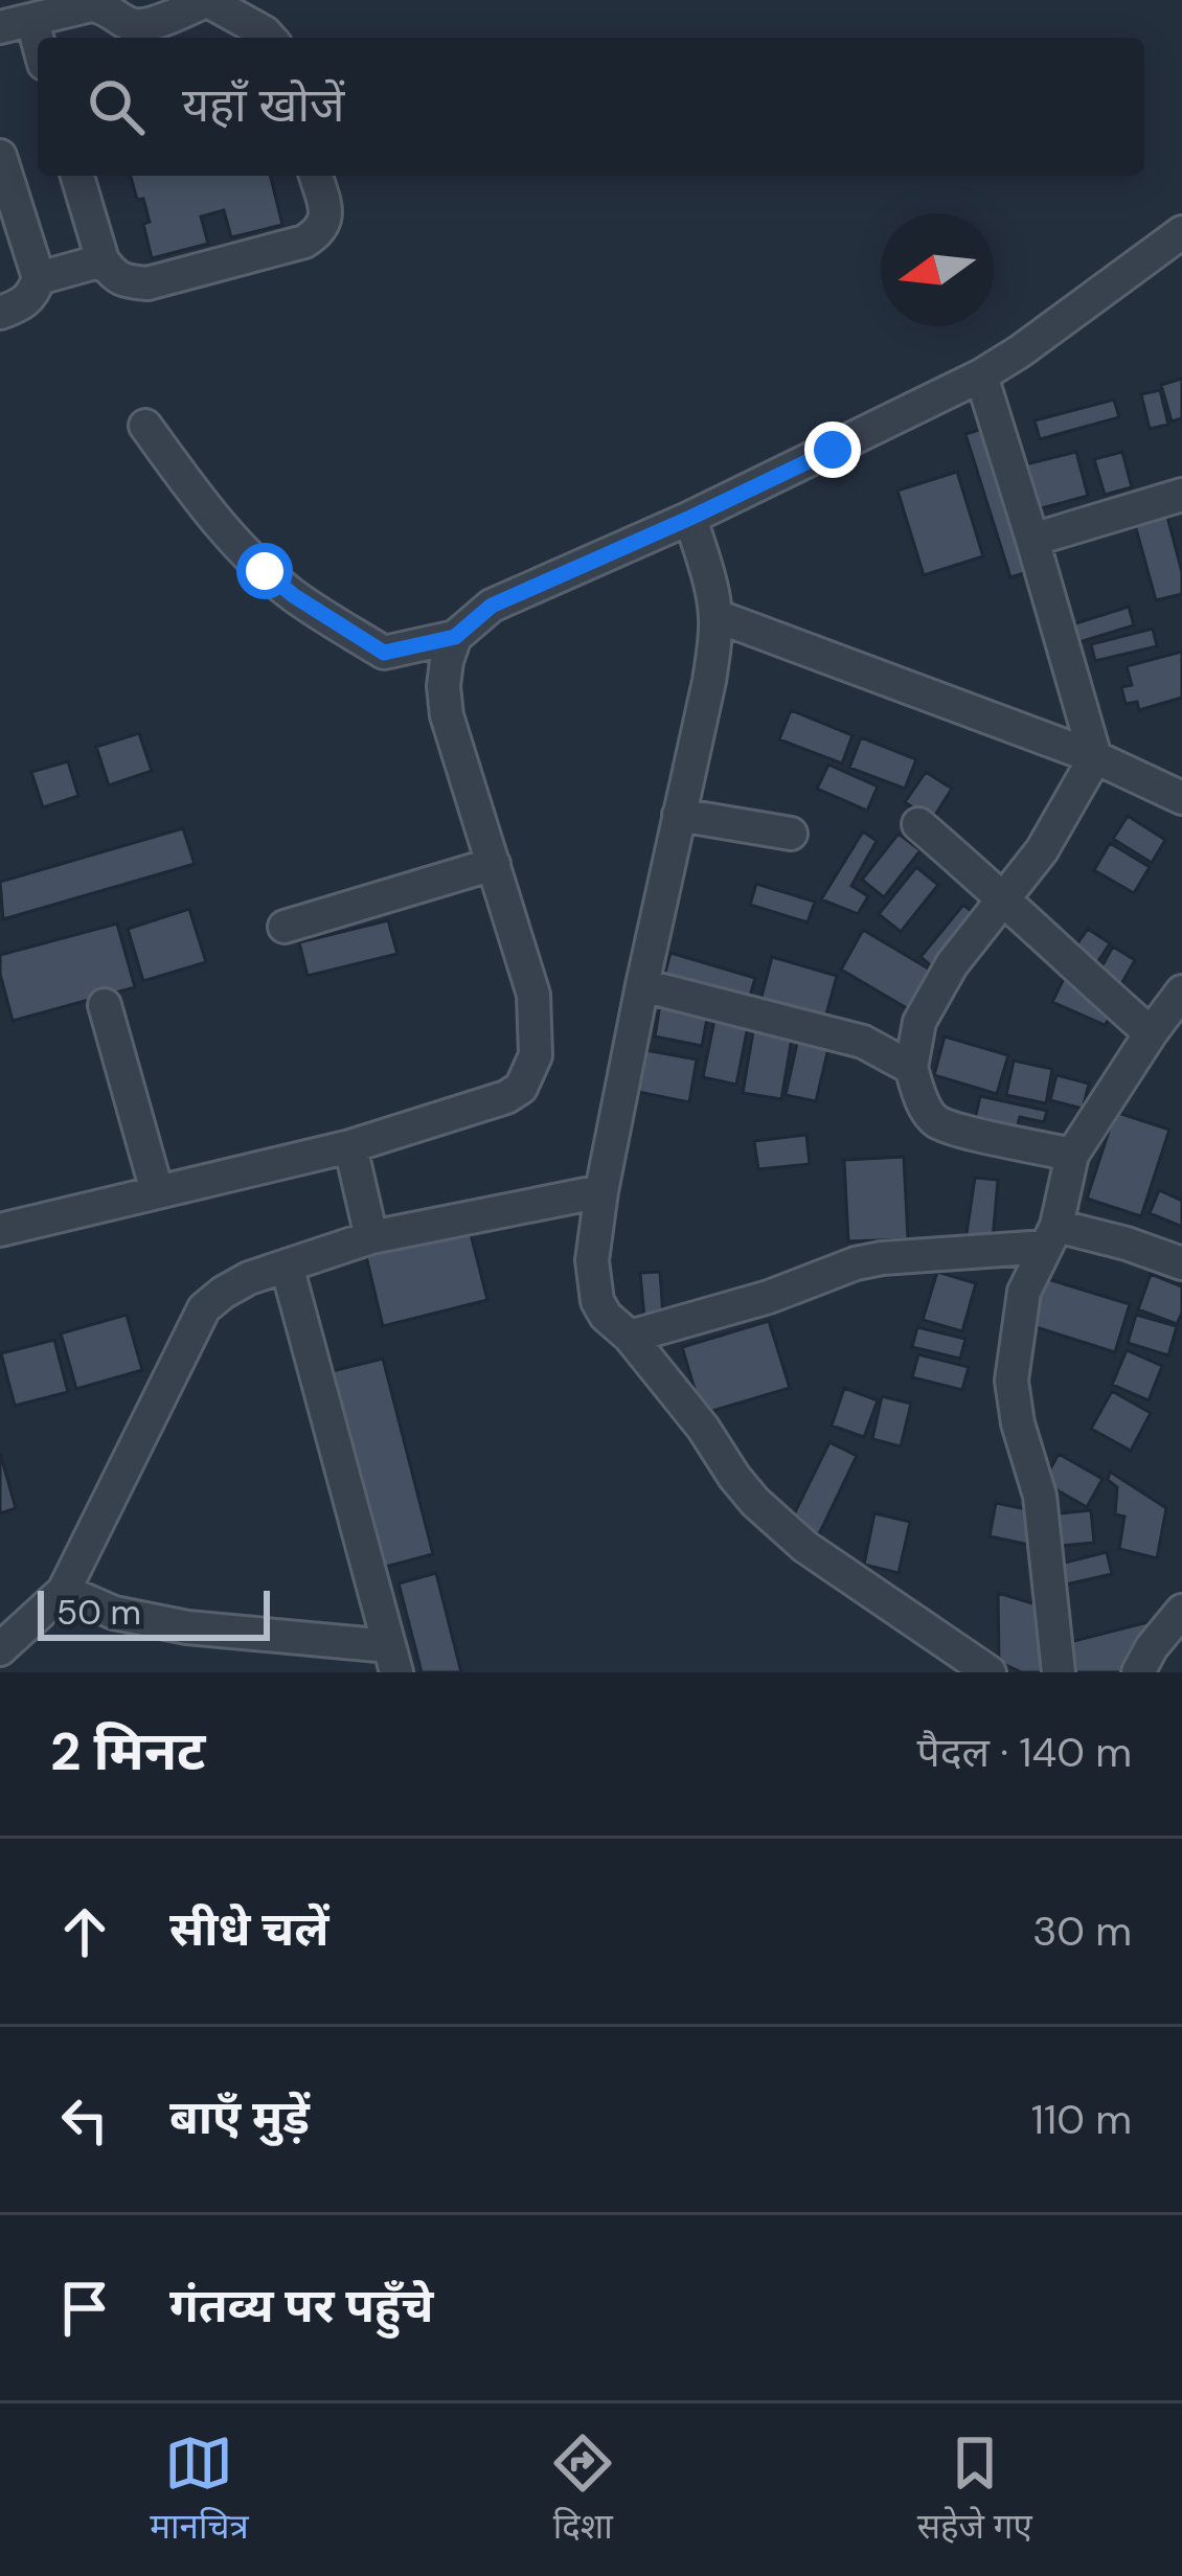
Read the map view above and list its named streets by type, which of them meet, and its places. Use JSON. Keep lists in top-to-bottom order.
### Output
{
  "scale_bar": "50 m",
  "north": "left",
  "page": {
    "search": "यहाँ खोजें",
    "scale": "50 m",
    "heading": ["2 मिनट", "पैदल · 140 m"],
    "list": [
      ["सीधे चलें", "30 m"],
      ["बाएँ मुड़ें", "110 m"],
      "गंतव्य पर पहुँचे"
    ],
    "nav": ["मानचित्र", "दिशा", "सहेजे गए"]
  }
}
